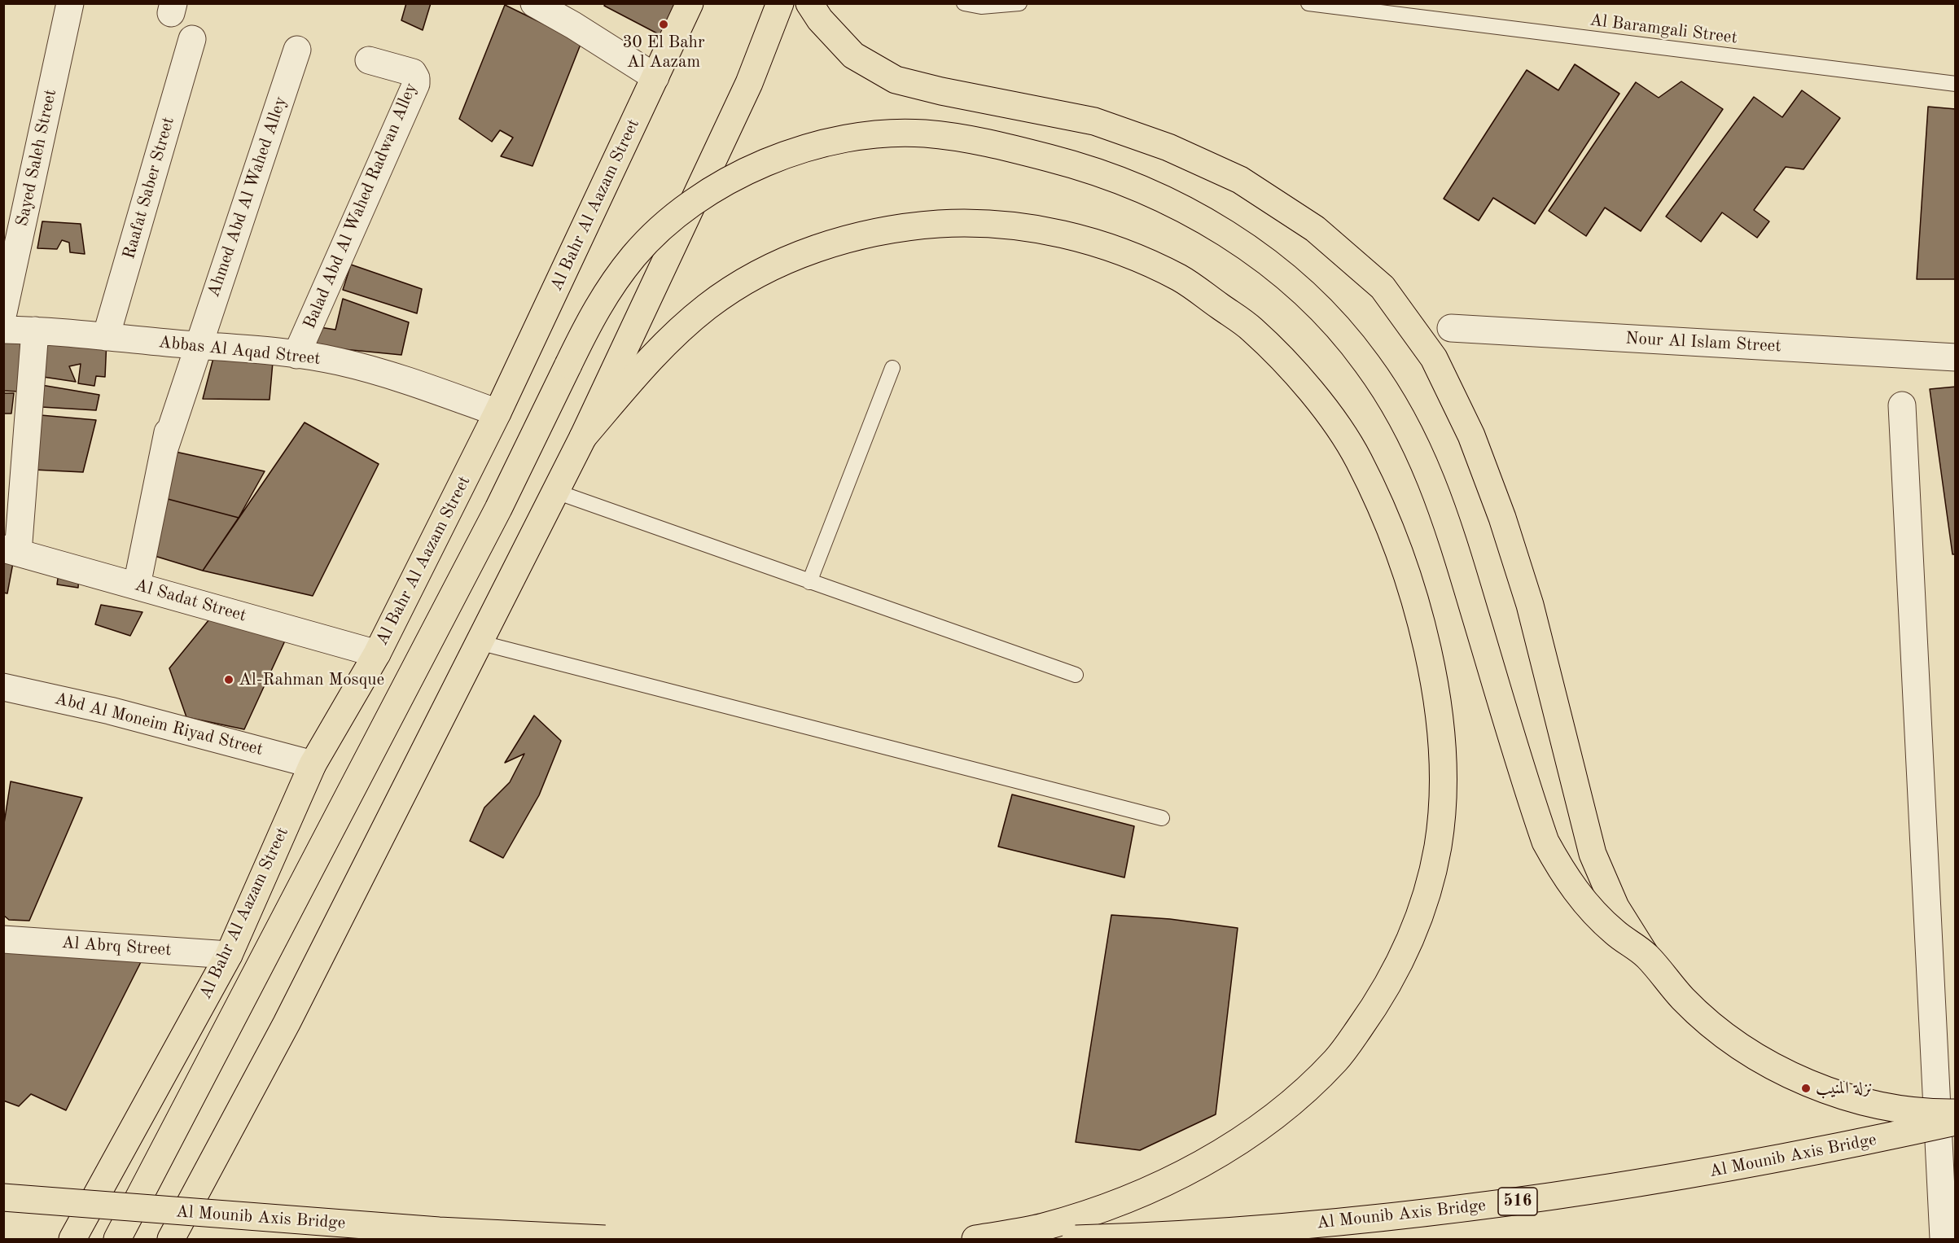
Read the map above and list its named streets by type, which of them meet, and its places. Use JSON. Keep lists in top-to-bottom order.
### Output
{
  "streets": {
    "main road": ["Al Bahr Al Aazam Street", "Al Mounib Axis Bridge", "516"],
    "street": [
      "Sayed Saleh Street",
      "Raafat Saber Street",
      "Ahmed Abd Al Wahed Alley",
      "Balad Abd Al Wahed Radwan Alley",
      "Nour Al Islam Street",
      "Abbas Al Aqad Street",
      "Al Sadat Street",
      "Abd Al Moneim Riyad Street",
      "Al Abrq Street"
    ],
    "lane": ["Al Baramgali Street"]
  },
  "crossings": [
    ["Raafat Saber Street", "Abbas Al Aqad Street"],
    ["Ahmed Abd Al Wahed Alley", "Abbas Al Aqad Street"],
    ["Ahmed Abd Al Wahed Alley", "Al Sadat Street"],
    ["Al Bahr Al Aazam Street", "Abbas Al Aqad Street"],
    ["Al Bahr Al Aazam Street", "Al Sadat Street"],
    ["Al Bahr Al Aazam Street", "Abd Al Moneim Riyad Street"],
    ["Al Bahr Al Aazam Street", "Al Abrq Street"],
    ["Balad Abd Al Wahed Radwan Alley", "Abbas Al Aqad Street"]
  ],
  "places": ["30 El Bahr Al Aazam", "Al-Rahman Mosque", "نزلة المنيب"]
}
